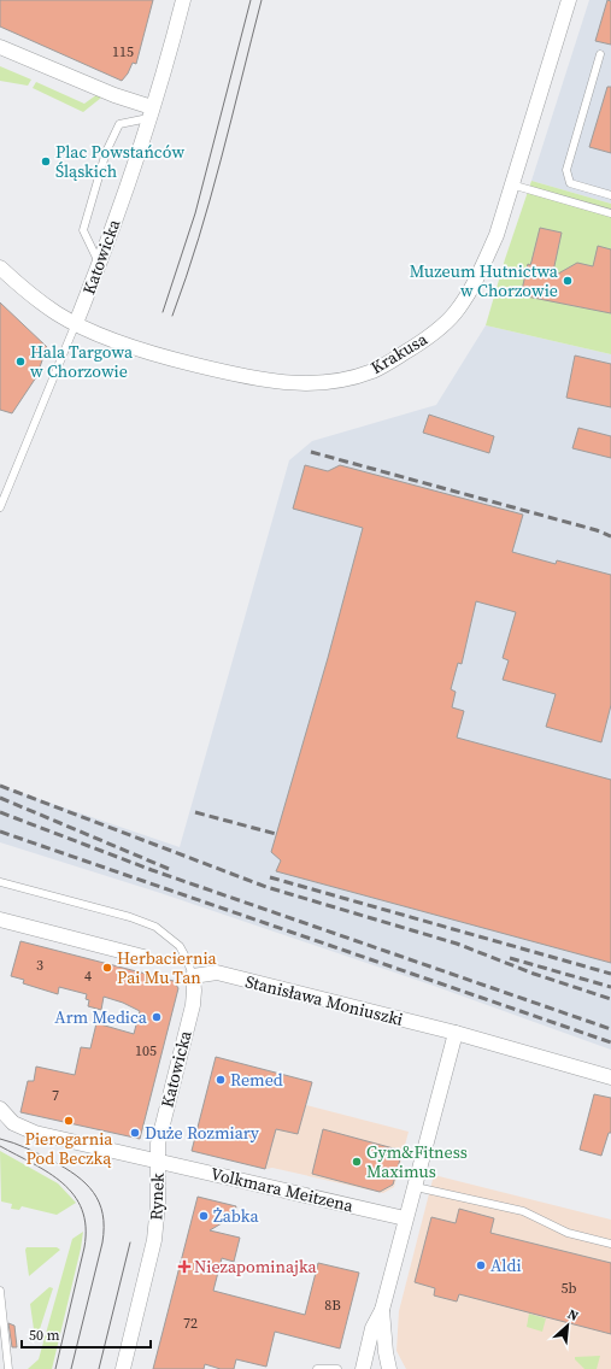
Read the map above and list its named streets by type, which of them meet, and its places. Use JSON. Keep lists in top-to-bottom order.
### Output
{
  "streets": {
    "street": [
      "Katowicka",
      "Krakusa",
      "Stanisława Moniuszki",
      "Volkmara Meitzena",
      "Rynek"
    ]
  },
  "crossings": [
    ["Katowicka", "Krakusa"],
    ["Katowicka", "Stanisława Moniuszki"],
    ["Katowicka", "Volkmara Meitzena"],
    ["Katowicka", "Rynek"],
    ["Volkmara Meitzena", "Rynek"]
  ],
  "places": {
    "other": [
      "Plac Powstańców Śląskich",
      "Muzeum Hutnictwa w Chorzowie",
      "Hala Targowa w Chorzowie",
      "Herbaciernia Pai Mu Tan",
      "Arm Medica",
      "Remed",
      "Pierogarnia Pod Beczką",
      "Duże Rozmiary",
      "Gym&Fitness Maximus",
      "Żabka",
      "Aldi"
    ],
    "health": ["Niezapominajka"]
  },
  "house_numbers": [
    "115",
    "3",
    "4",
    "105",
    "7",
    "5b",
    "8B",
    "72"
  ],
  "scale_bar": "50 m",
  "north": "top right"
}
